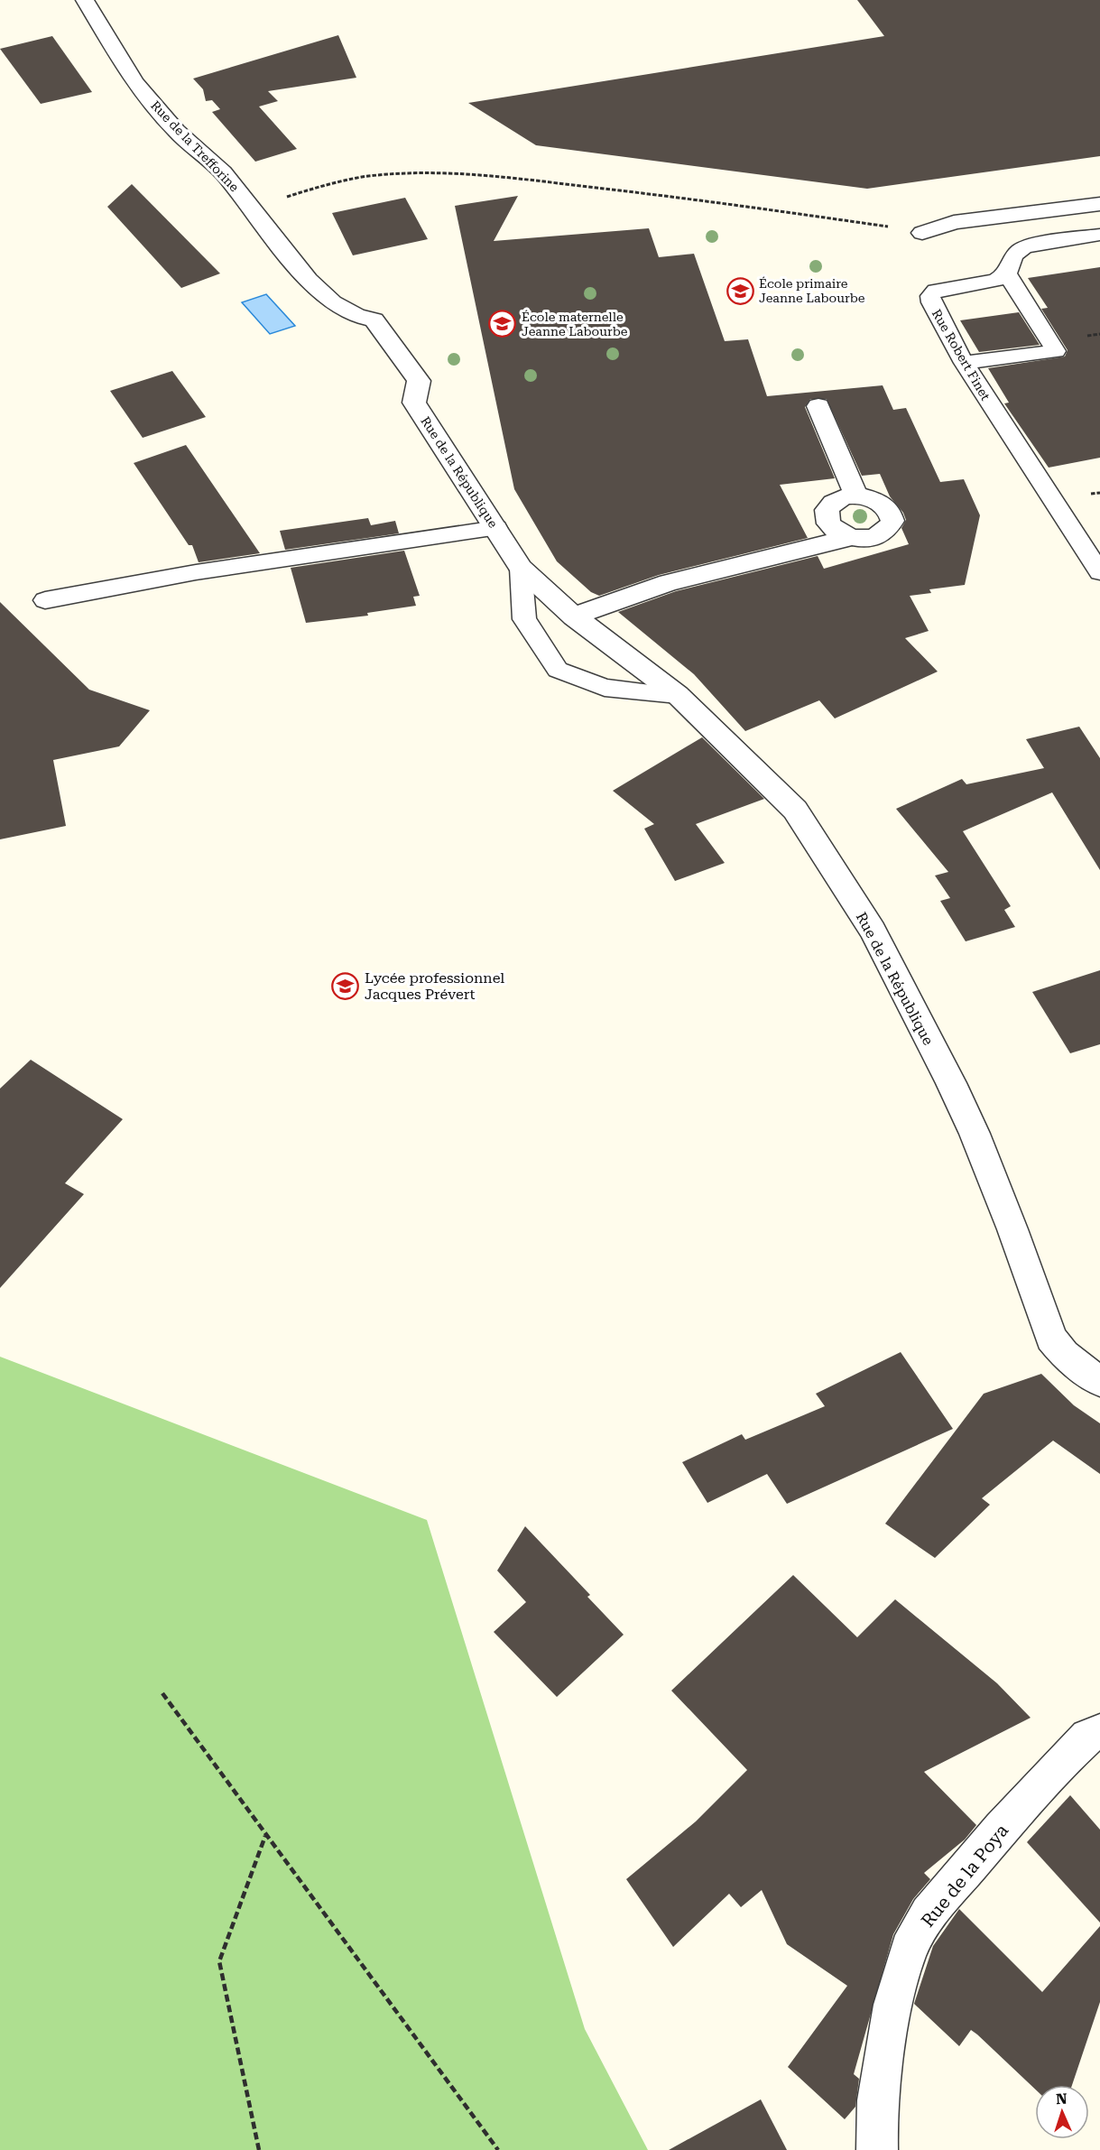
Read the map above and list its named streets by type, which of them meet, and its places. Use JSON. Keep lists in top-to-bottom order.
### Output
{
  "streets": {
    "street": ["Rue de la Trefforine", "Rue de la République", "Rue de la Poya"],
    "lane": ["Rue Robert Finet"]
  },
  "crossings": [
    ["Rue de la Trefforine", "Rue de la République"]
  ],
  "places": {
    "school or university": ["École primaire Jeanne Labourbe", "École maternelle Jeanne Labourbe", "Lycée professionnel Jacques Prévert"]
  },
  "north": "top"
}
